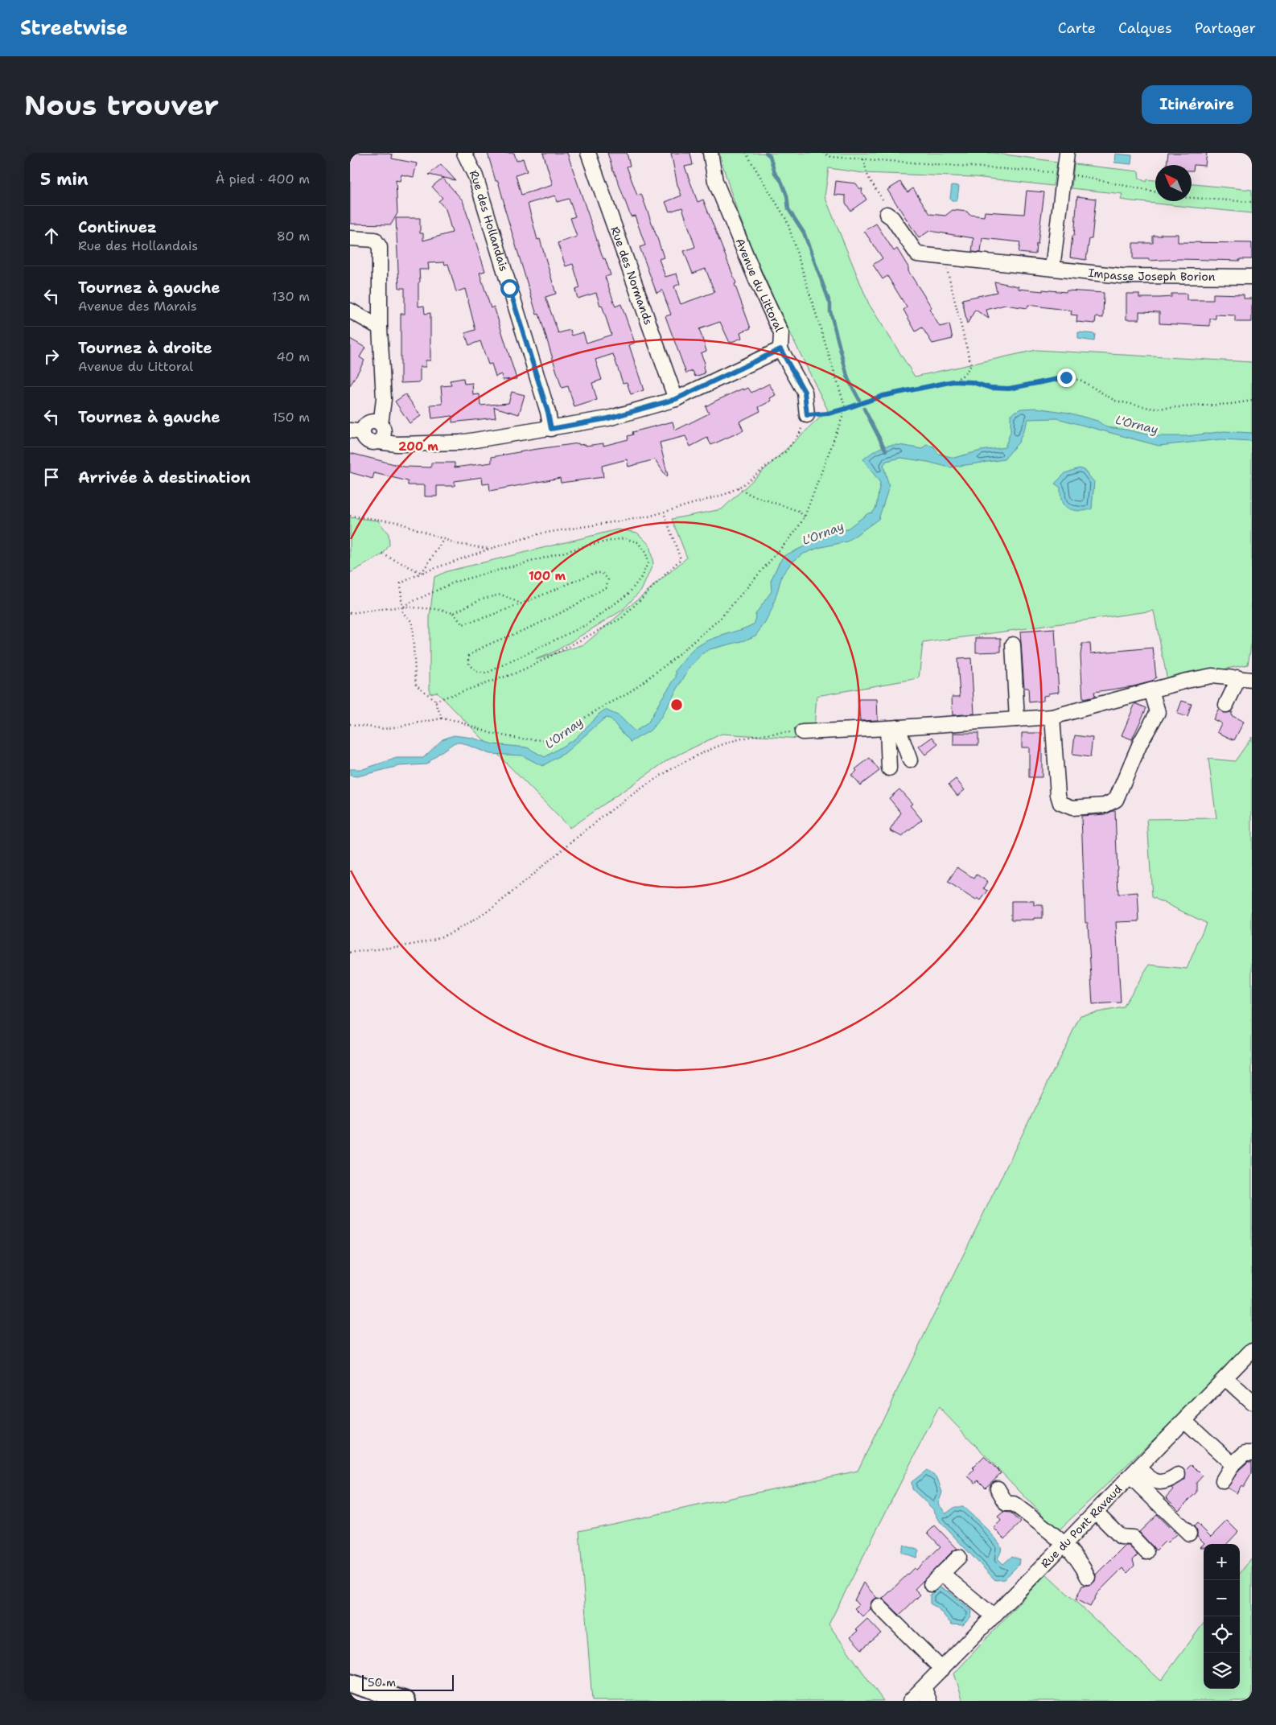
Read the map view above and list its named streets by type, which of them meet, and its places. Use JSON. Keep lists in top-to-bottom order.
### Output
{
  "streets": {
    "street": [
      "Rue des Hollandais",
      "Impasse Joseph Borion",
      "Rue des Normands",
      "Avenue du Littoral",
      "Rue du Pont Ravaud"
    ]
  },
  "water": ["L'Ornay"],
  "scale_bar": "50 m",
  "north": "top left",
  "page": {
    "header": "Streetwise",
    "nav": ["Carte", "Calques", "Partager"],
    "buttons": "Itinéraire",
    "title": "Nous trouver",
    "heading": ["5 min", "À pied · 400 m"],
    "list": [
      ["Continuez", "Rue des Hollandais", "80 m"],
      ["Tournez à gauche", "Avenue des Marais", "130 m"],
      ["Tournez à droite", "Avenue du Littoral", "40 m"],
      ["Tournez à gauche", "150 m"],
      "Arrivée à destination"
    ],
    "map_buttons": ["+", "−"],
    "scale": "50 m"
  },
  "rings": ["200 m", "100 m"]
}
